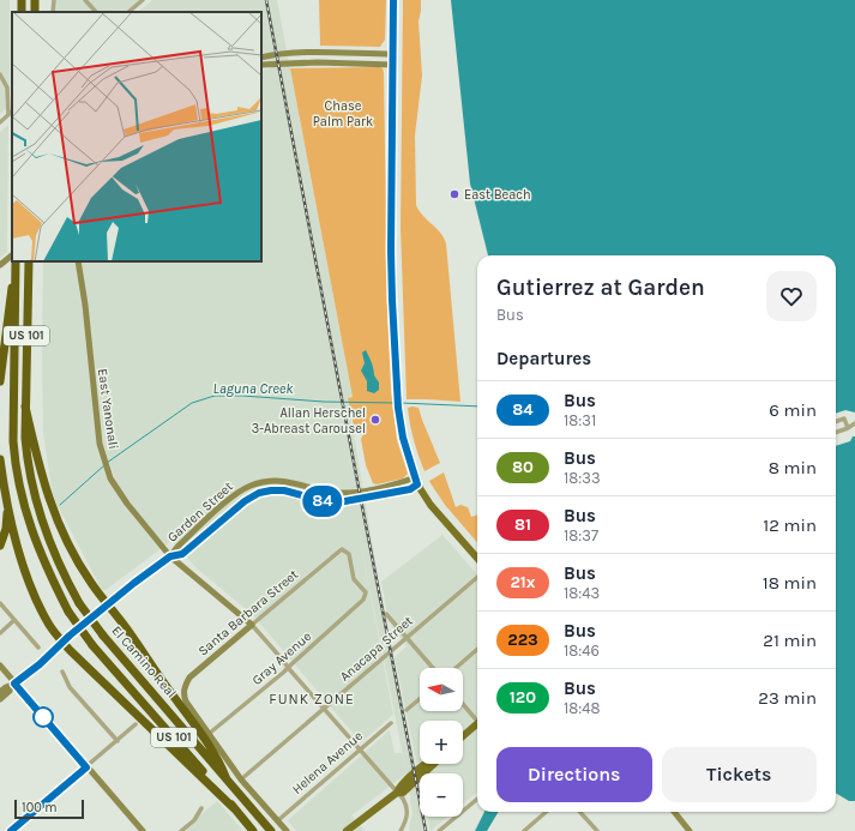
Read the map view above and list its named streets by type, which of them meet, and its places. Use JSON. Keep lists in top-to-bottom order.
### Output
{
  "streets": {
    "highway": ["US 101", "El Camino Real"],
    "main road": ["East Yanonali", "Garden Street", "Santa Barbara Street"],
    "street": ["Anacapa Street", "Gray Avenue", "Helena Avenue"]
  },
  "crossings": [
    ["East Yanonali", "Garden Street"],
    ["East Yanonali", "Santa Barbara Street"],
    ["Santa Barbara Street", "Gray Avenue"]
  ],
  "districts": ["FUNK ZONE"],
  "water": ["Laguna Creek"],
  "parks": ["Chase Palm Park"],
  "places": ["East Beach", "Allan Herschel 3-Abreast Carousel"],
  "lines": ["bus line 84"],
  "scale_bar": "100 m",
  "north": "left",
  "page": {
    "on_map": "84",
    "heading": [
      ["Gutierrez at Garden", "Bus"],
      "Departures"
    ],
    "list": [
      {
        "mark": "84",
        "name": "Bus",
        "note": "18:31",
        "value": "6 min"
      },
      {
        "mark": "80",
        "name": "Bus",
        "note": "18:33",
        "value": "8 min"
      },
      {
        "mark": "81",
        "name": "Bus",
        "note": "18:37",
        "value": "12 min"
      },
      {
        "mark": "21x",
        "name": "Bus",
        "note": "18:43",
        "value": "18 min"
      },
      {
        "mark": "223",
        "name": "Bus",
        "note": "18:46",
        "value": "21 min"
      },
      {
        "mark": "120",
        "name": "Bus",
        "note": "18:48",
        "value": "23 min"
      }
    ],
    "map_buttons": ["+", "−"],
    "buttons": ["Directions", "Tickets"],
    "scale": "100 m"
  }
}
